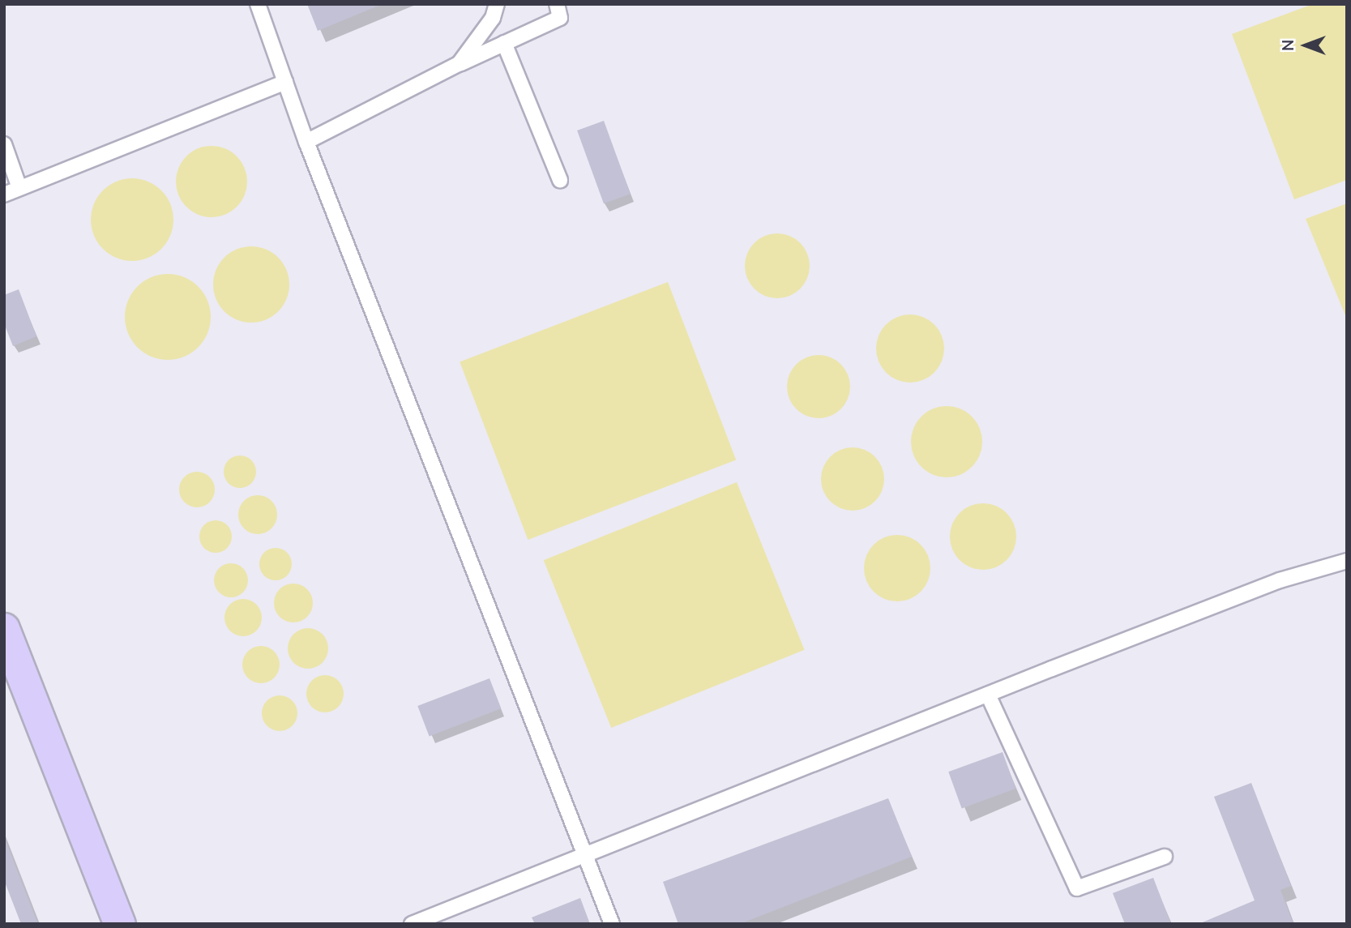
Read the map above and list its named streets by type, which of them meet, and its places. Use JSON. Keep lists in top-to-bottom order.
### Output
{
  "north": "left"
}
